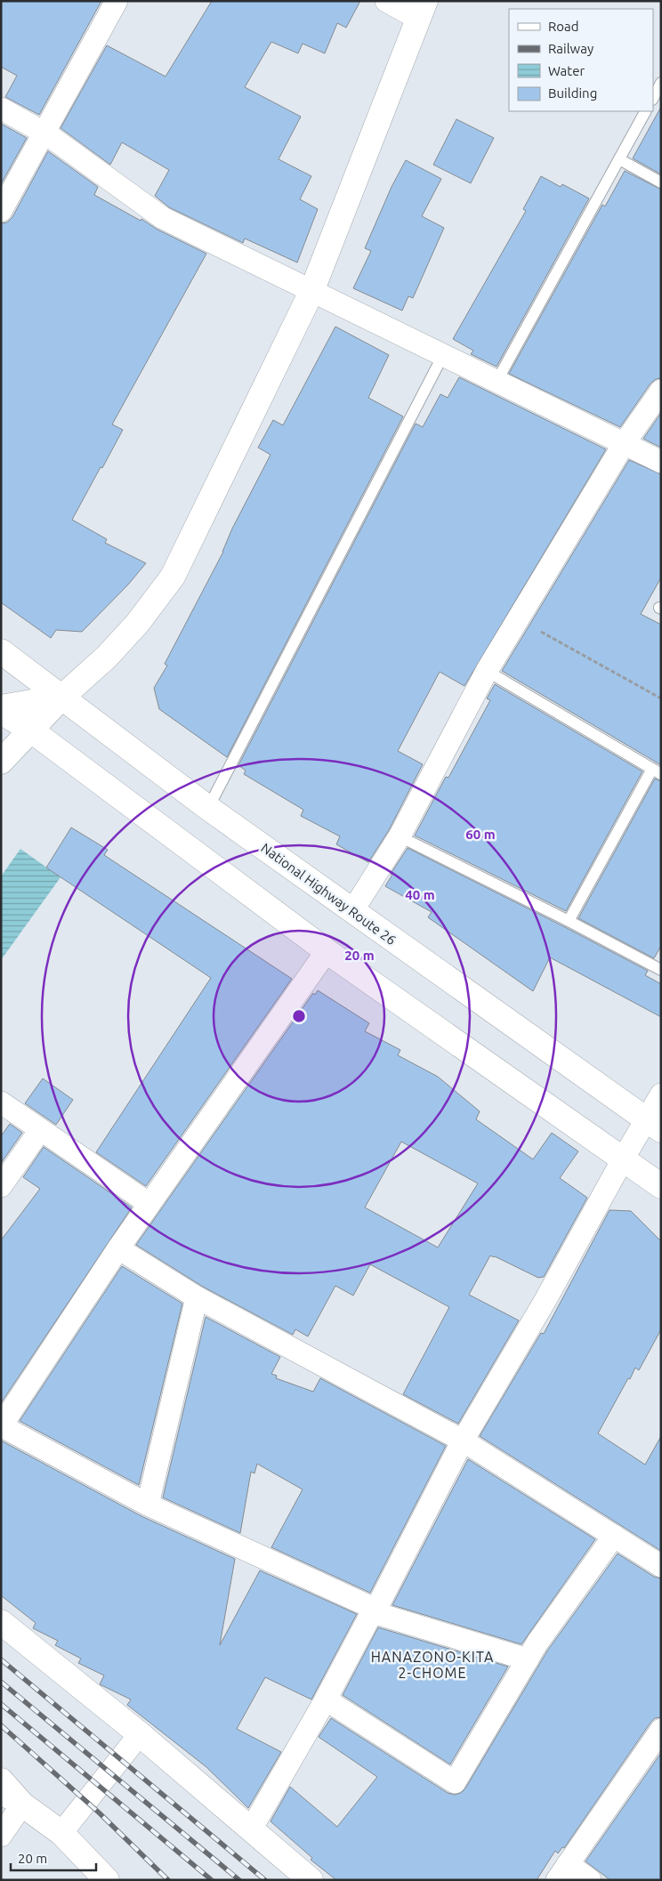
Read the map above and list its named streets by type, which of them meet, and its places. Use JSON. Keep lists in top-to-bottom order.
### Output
{
  "streets": {
    "main road": ["National Highway Route 26"]
  },
  "districts": ["HANAZONO-KITA 2-CHOME"],
  "legend": [
    "Road",
    "Railway",
    "Water",
    "Building"
  ],
  "scale_bar": "20 m",
  "rings": ["60 m", "40 m", "20 m"]
}
